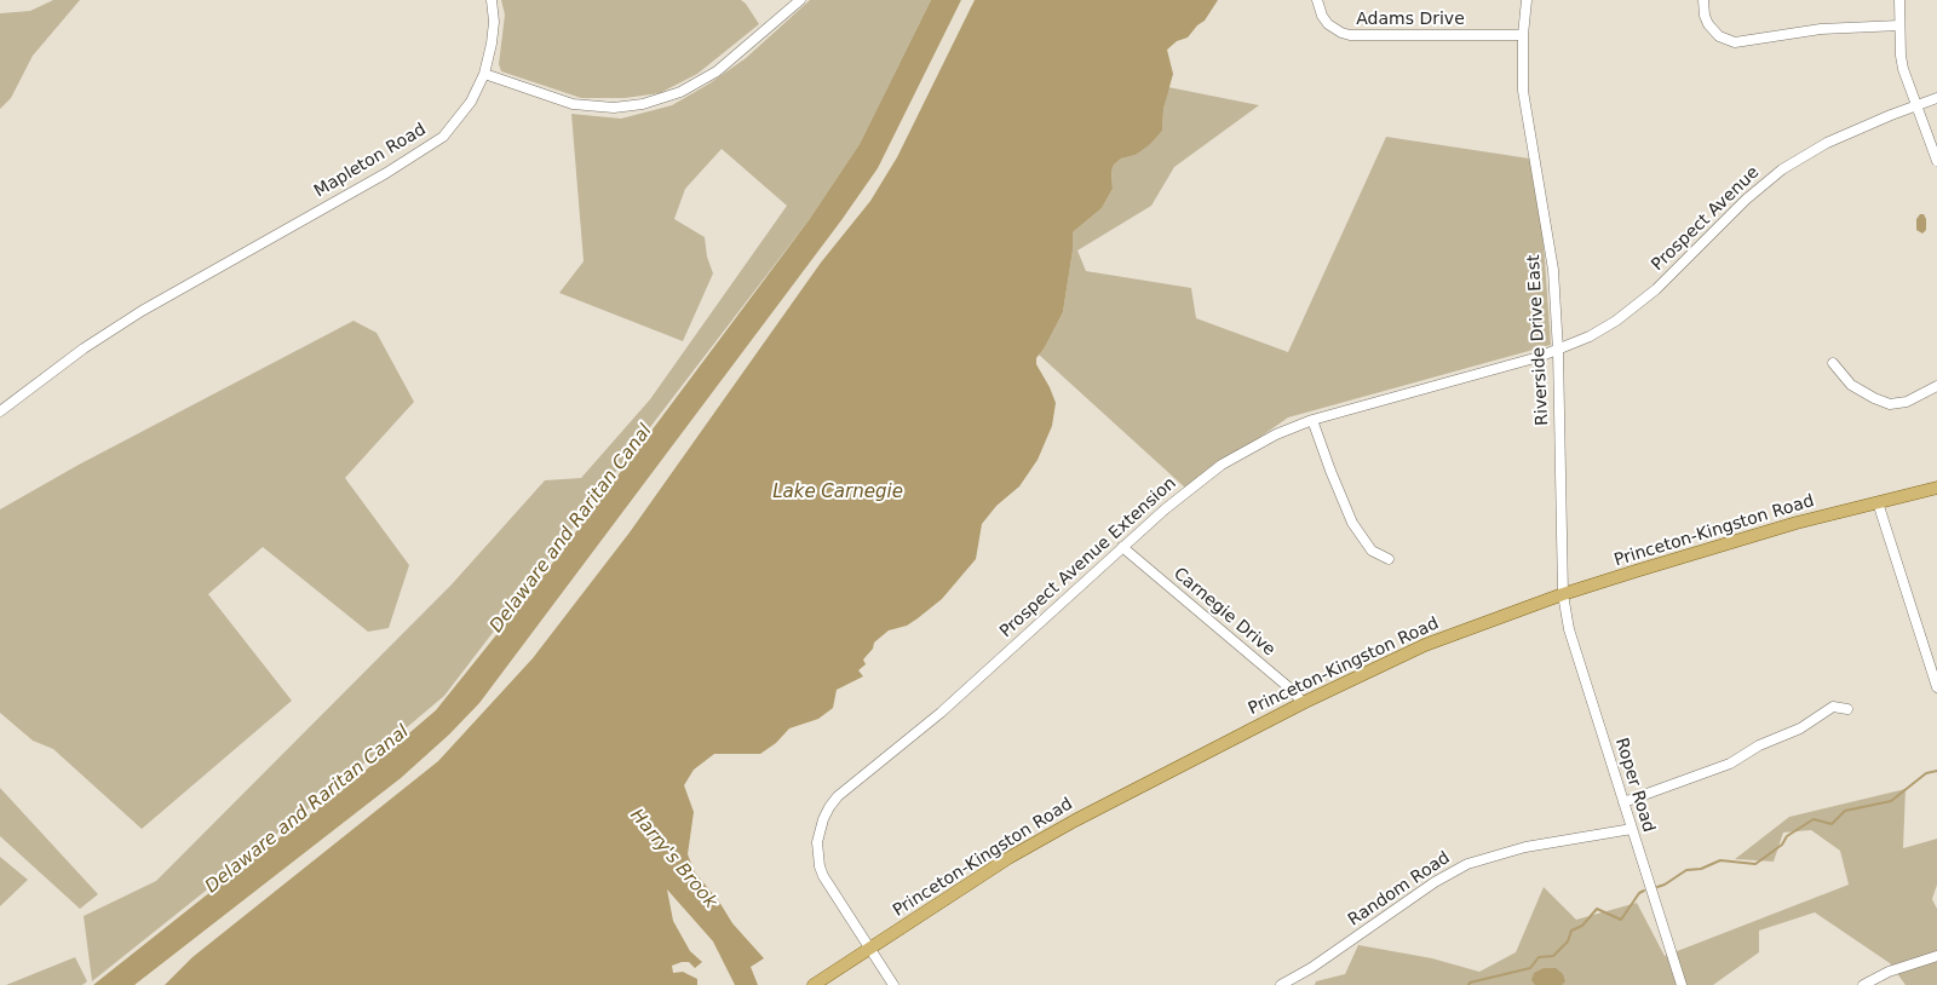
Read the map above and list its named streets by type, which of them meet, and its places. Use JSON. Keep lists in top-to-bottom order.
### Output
{
  "streets": {
    "main road": ["Princeton-Kingston Road"],
    "street": [
      "Adams Drive",
      "Mapleton Road",
      "Prospect Avenue",
      "Riverside Drive East",
      "Prospect Avenue Extension",
      "Carnegie Drive",
      "Roper Road",
      "Random Road"
    ]
  },
  "crossings": [
    ["Adams Drive", "Riverside Drive East"],
    ["Prospect Avenue", "Riverside Drive East"],
    ["Prospect Avenue", "Prospect Avenue Extension"],
    ["Riverside Drive East", "Princeton-Kingston Road"],
    ["Riverside Drive East", "Prospect Avenue Extension"],
    ["Riverside Drive East", "Roper Road"],
    ["Princeton-Kingston Road", "Prospect Avenue Extension"],
    ["Princeton-Kingston Road", "Carnegie Drive"],
    ["Princeton-Kingston Road", "Roper Road"],
    ["Prospect Avenue Extension", "Carnegie Drive"],
    ["Roper Road", "Random Road"]
  ],
  "water": ["Lake Carnegie", "Delaware and Raritan Canal", "Harry's Brook"]
}
